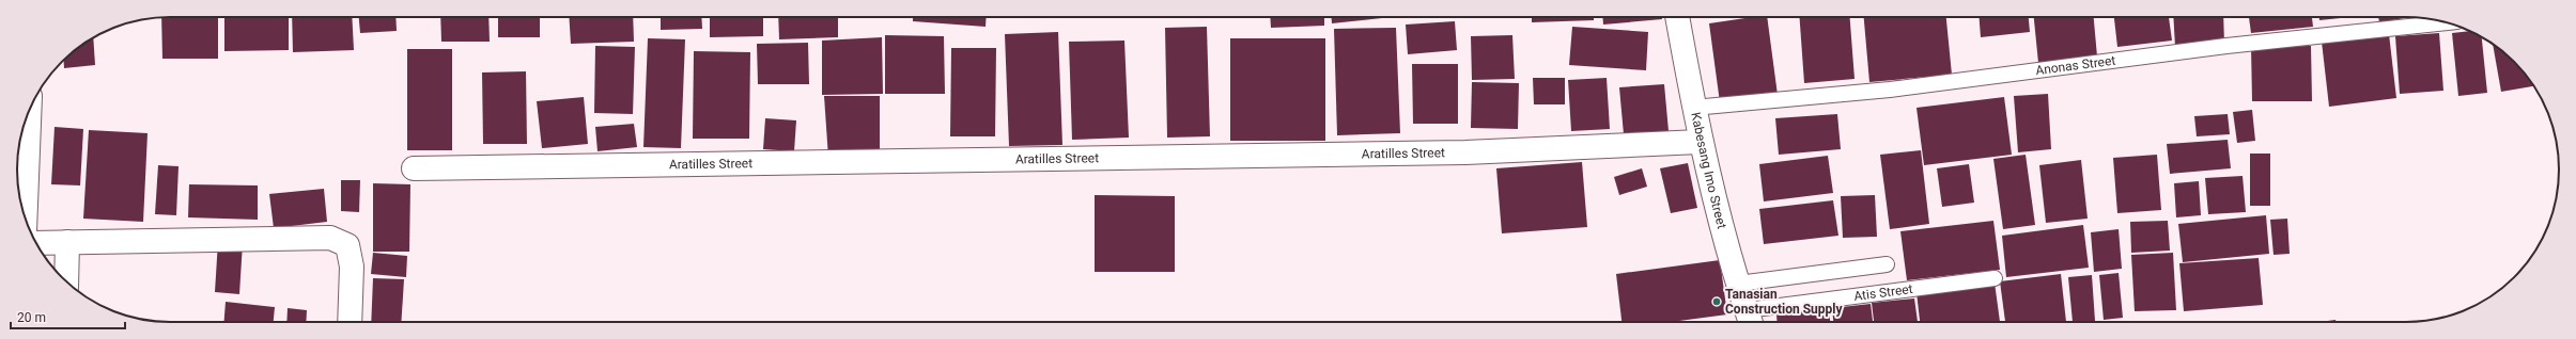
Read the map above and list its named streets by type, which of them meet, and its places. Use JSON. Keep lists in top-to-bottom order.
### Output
{
  "streets": {
    "street": ["Aratilles Street", "Kabesang Imo Street"],
    "lane": ["Anonas Street", "Atis Street"]
  },
  "crossings": [
    ["Anonas Street", "Kabesang Imo Street"],
    ["Aratilles Street", "Kabesang Imo Street"],
    ["Kabesang Imo Street", "Atis Street"]
  ],
  "places": ["Tanasian Construction Supply"],
  "scale_bar": "20 m"
}
